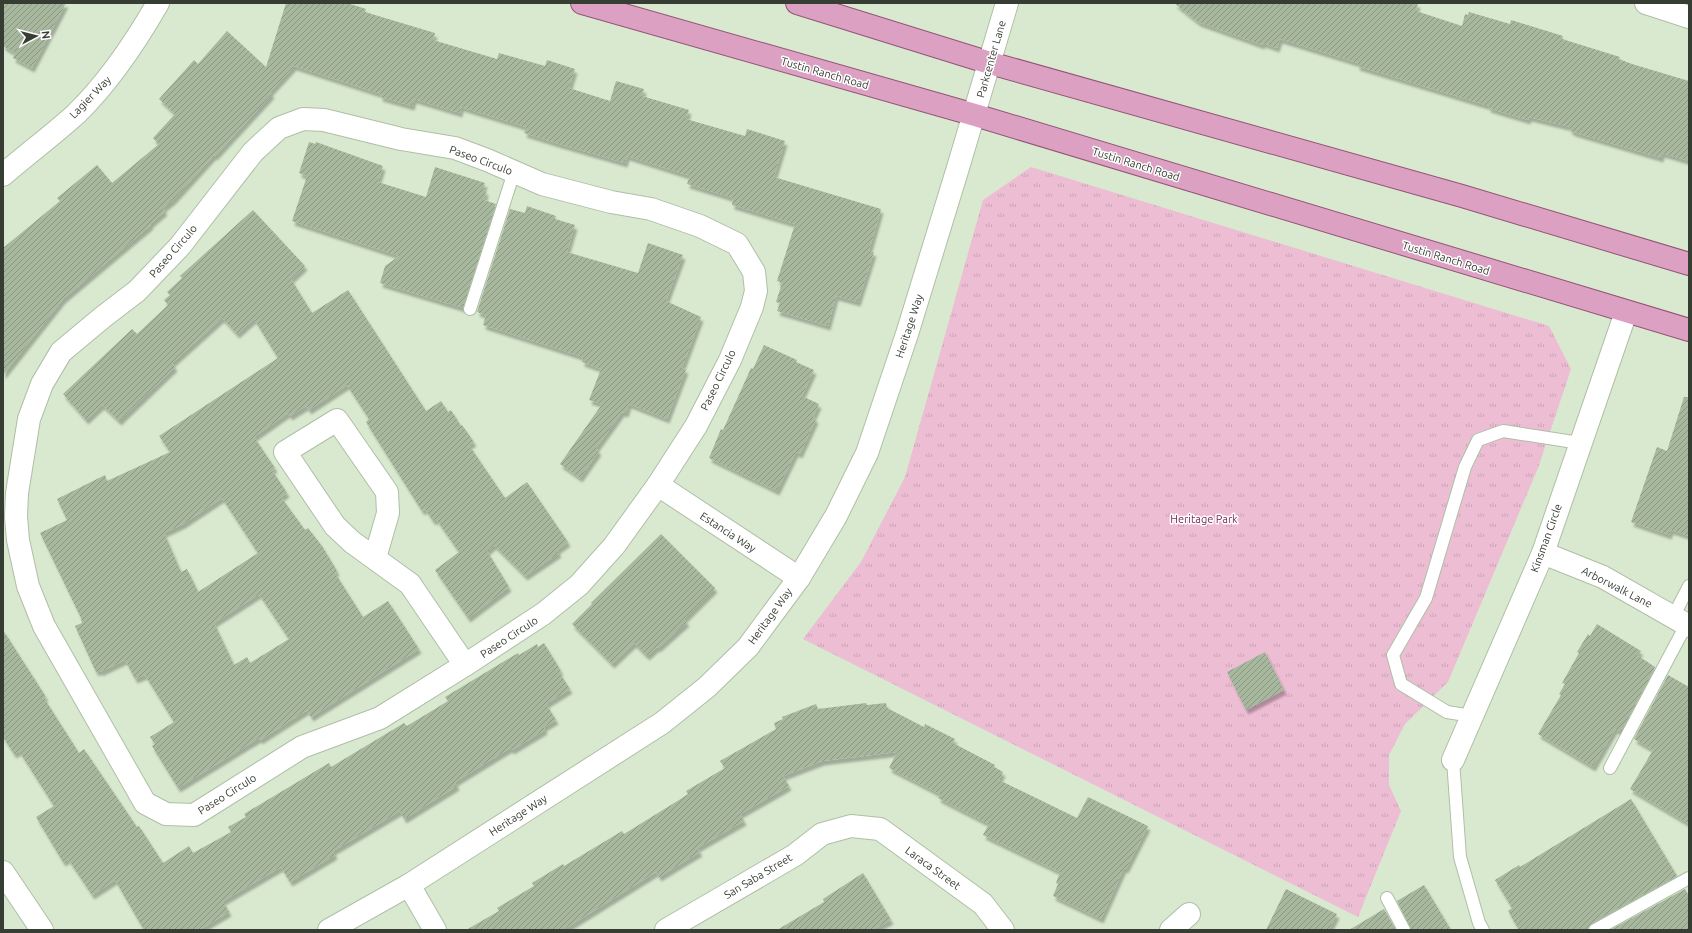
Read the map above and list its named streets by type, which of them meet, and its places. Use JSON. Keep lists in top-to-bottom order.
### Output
{
  "streets": {
    "main road": ["Tustin Ranch Road"],
    "street": [
      "Parkcenter Lane",
      "Lagier Way",
      "Paseo Circulo",
      "Heritage Way",
      "Estancia Way",
      "Kinsman Circle",
      "Arborwalk Lane",
      "Laraca Street",
      "San Saba Street"
    ]
  },
  "crossings": [
    ["Parkcenter Lane", "Tustin Ranch Road"],
    ["Parkcenter Lane", "Heritage Way"],
    ["Tustin Ranch Road", "Heritage Way"],
    ["Tustin Ranch Road", "Kinsman Circle"],
    ["Paseo Circulo", "Estancia Way"],
    ["Heritage Way", "Estancia Way"],
    ["Kinsman Circle", "Arborwalk Lane"],
    ["Laraca Street", "San Saba Street"]
  ],
  "parks": ["Heritage Park"],
  "north": "right"
}
